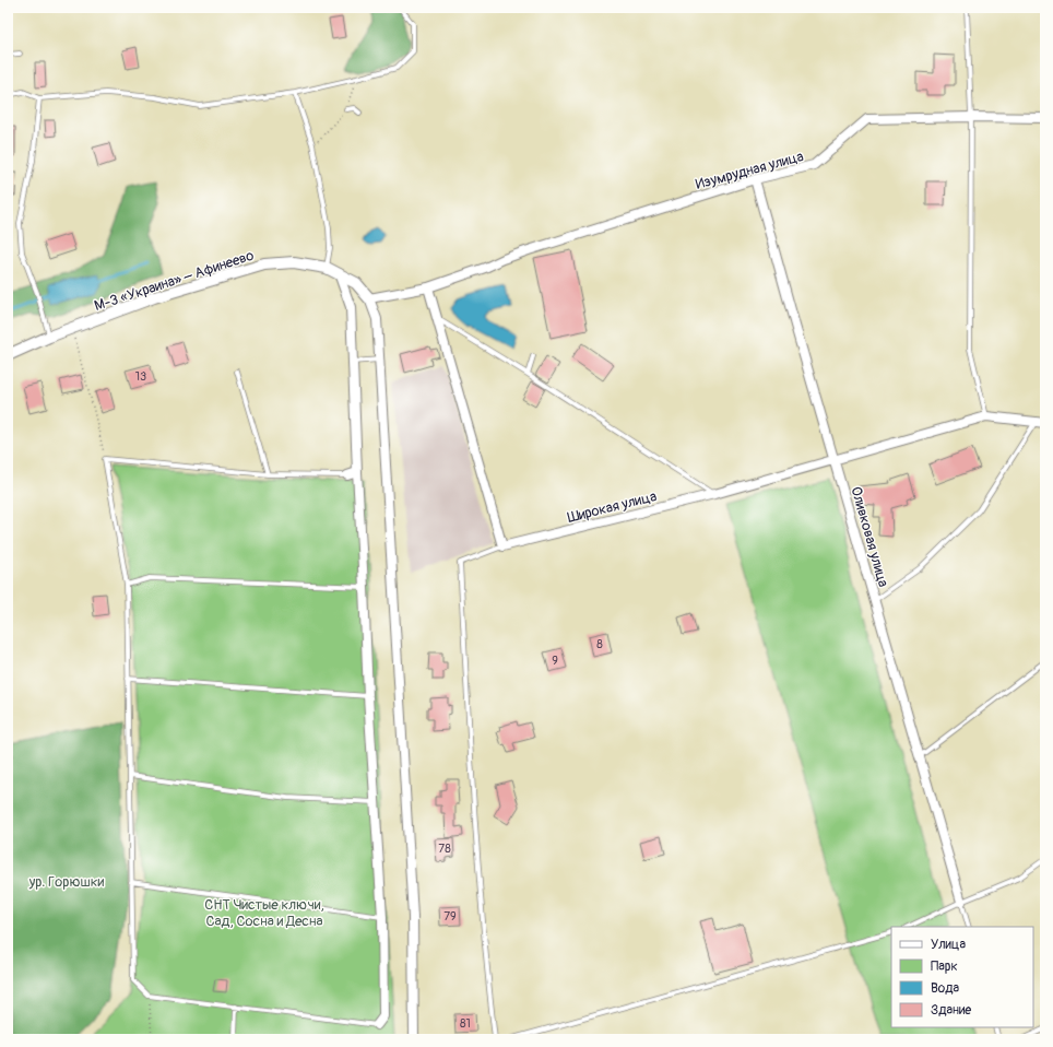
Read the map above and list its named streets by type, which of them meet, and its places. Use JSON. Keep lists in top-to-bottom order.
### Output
{
  "streets": {
    "street": [
      "Изумрудная улица",
      "М-3 «Украина» – Афинеево",
      "Широкая улица",
      "Оливковая улица"
    ]
  },
  "crossings": [
    ["Изумрудная улица", "Оливковая улица"],
    ["Широкая улица", "Оливковая улица"]
  ],
  "parks": ["ур. Горюшки", "СНТ Чистые ключи, Сад, Сосна и Десна"],
  "house_numbers": [
    "13",
    "8",
    "9",
    "78",
    "79",
    "81"
  ],
  "legend": [
    "Улица",
    "Парк",
    "Вода",
    "Здание"
  ]
}
